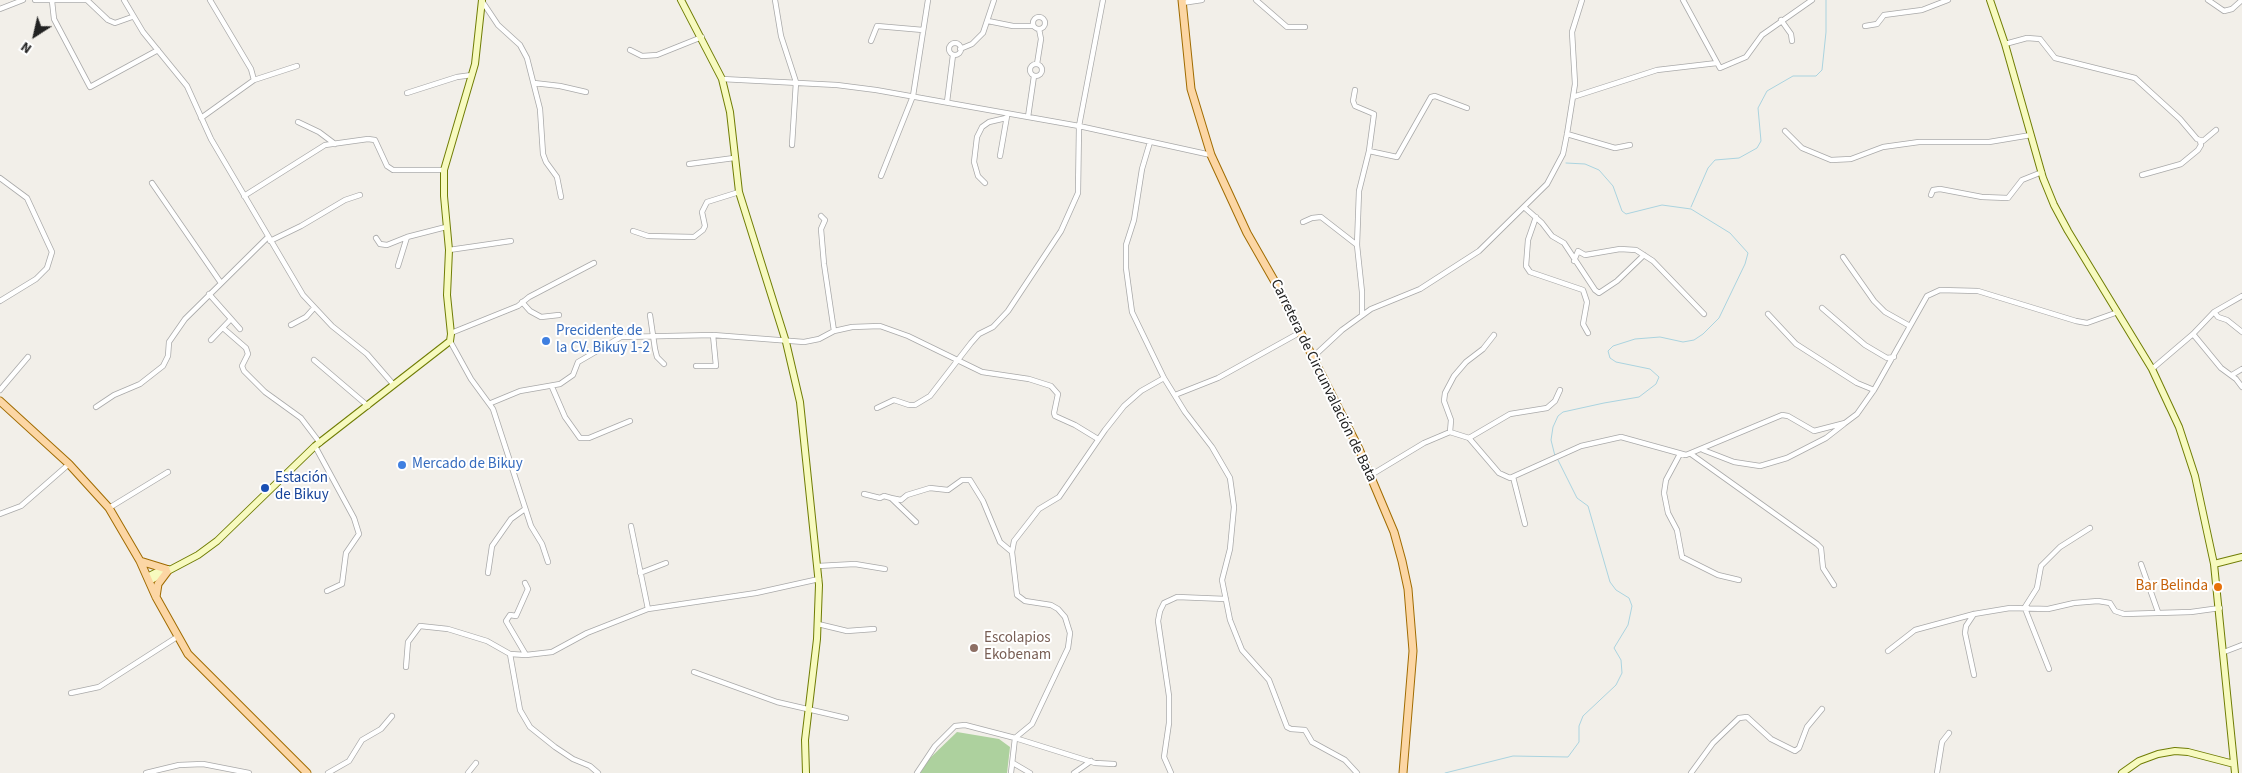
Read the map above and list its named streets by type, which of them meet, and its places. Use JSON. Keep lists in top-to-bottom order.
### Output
{
  "streets": {
    "main road": ["Carretera de Circunvalación de Bata"]
  },
  "places": [
    "Precidente de la CV. Bikuy 1-2",
    "Mercado de Bikuy",
    "Estación de Bikuy",
    "Bar Belinda",
    "Escolapios Ekobenam"
  ],
  "north": "bottom left"
}
